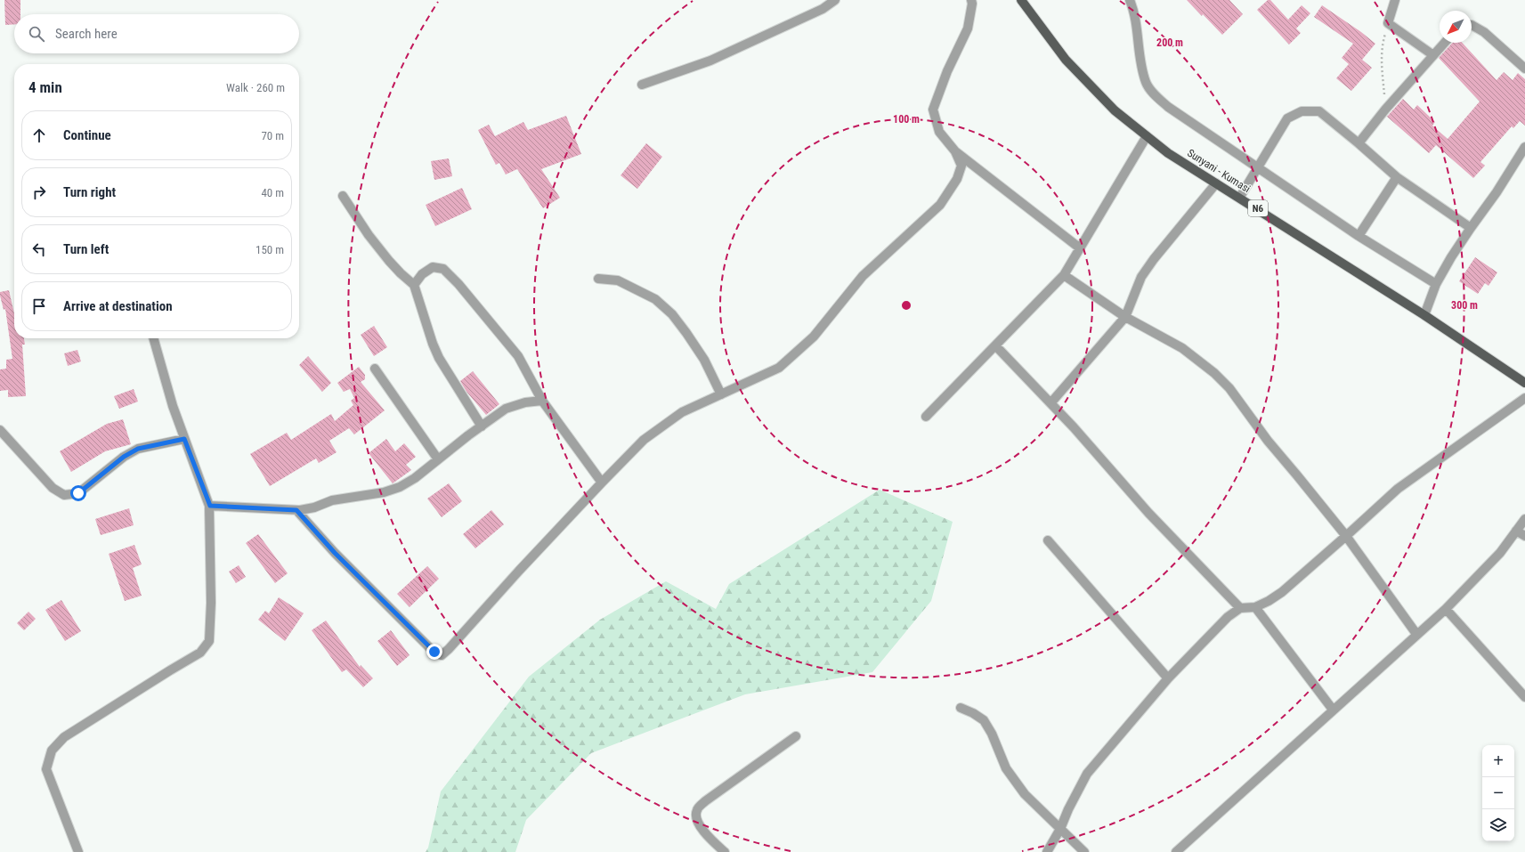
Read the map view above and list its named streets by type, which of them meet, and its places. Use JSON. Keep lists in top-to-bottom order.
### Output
{
  "streets": {
    "main road": ["Sunyani - Kumasi", "N6"]
  },
  "north": "bottom left",
  "page": {
    "search": "Search here",
    "heading": ["4 min", "Walk · 260 m"],
    "list": [
      ["Continue", "70 m"],
      ["Turn right", "40 m"],
      ["Turn left", "150 m"],
      "Arrive at destination"
    ],
    "map_buttons": ["+", "−"]
  },
  "rings": ["200 m", "100 m", "300 m"]
}
